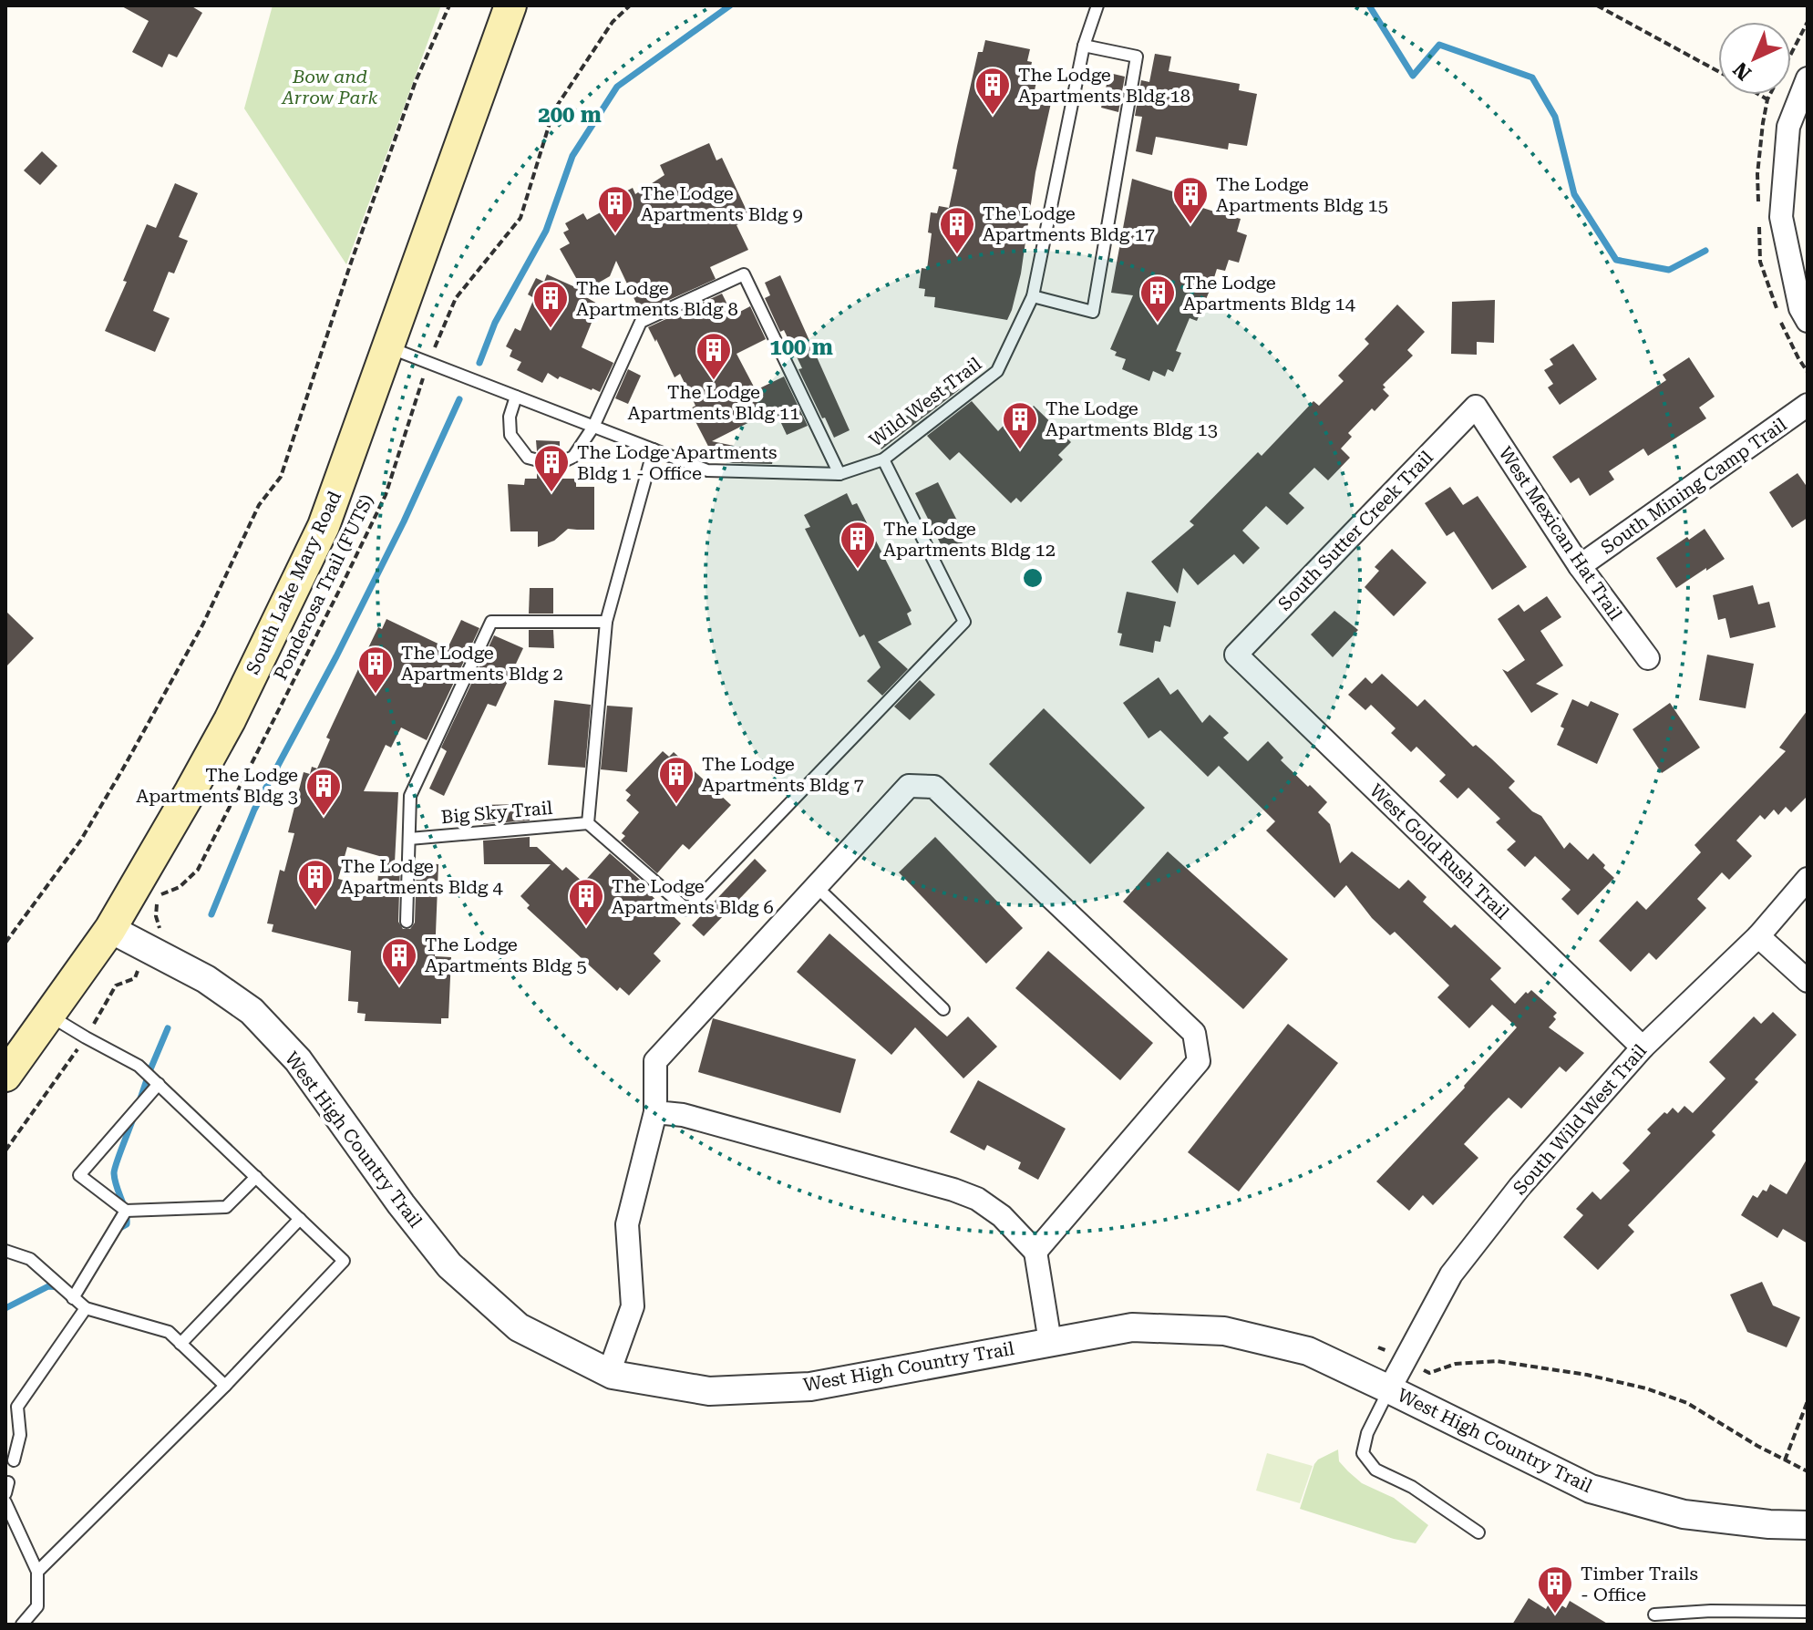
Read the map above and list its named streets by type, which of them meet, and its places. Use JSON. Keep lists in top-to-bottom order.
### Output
{
  "streets": {
    "main road": ["South Lake Mary Road"],
    "street": [
      "South Mining Camp Trail",
      "South Sutter Creek Trail",
      "West Mexican Hat Trail",
      "West Gold Rush Trail",
      "South Wild West Trail",
      "West High Country Trail"
    ],
    "lane": ["Wild West Trail", "Big Sky Trail"],
    "path": ["Ponderosa Trail (FUTS)"]
  },
  "crossings": [
    ["Wild West Trail", "South Lake Mary Road"],
    ["Wild West Trail", "Ponderosa Trail (FUTS)"],
    ["South Mining Camp Trail", "West Mexican Hat Trail"],
    ["South Sutter Creek Trail", "West Mexican Hat Trail"],
    ["South Sutter Creek Trail", "West Gold Rush Trail"],
    ["South Lake Mary Road", "West High Country Trail"],
    ["Ponderosa Trail (FUTS)", "West High Country Trail"],
    ["West Gold Rush Trail", "South Wild West Trail"],
    ["South Wild West Trail", "West High Country Trail"]
  ],
  "parks": ["Bow and Arrow Park"],
  "places": {
    "building": [
      "The Lodge Apartments Bldg 18",
      "The Lodge Apartments Bldg 15",
      "The Lodge Apartments Bldg 9",
      "The Lodge Apartments Bldg 17",
      "The Lodge Apartments Bldg 14",
      "The Lodge Apartments Bldg 8",
      "The Lodge Apartments Bldg 11",
      "The Lodge Apartments Bldg 13",
      "The Lodge Apartments Bldg 1 - Office",
      "The Lodge Apartments Bldg 12",
      "The Lodge Apartments Bldg 2",
      "The Lodge Apartments Bldg 7",
      "The Lodge Apartments Bldg 3",
      "The Lodge Apartments Bldg 4",
      "The Lodge Apartments Bldg 6",
      "The Lodge Apartments Bldg 5",
      "Timber Trails - Office"
    ]
  },
  "north": "bottom left",
  "rings": ["200 m", "100 m"]
}
